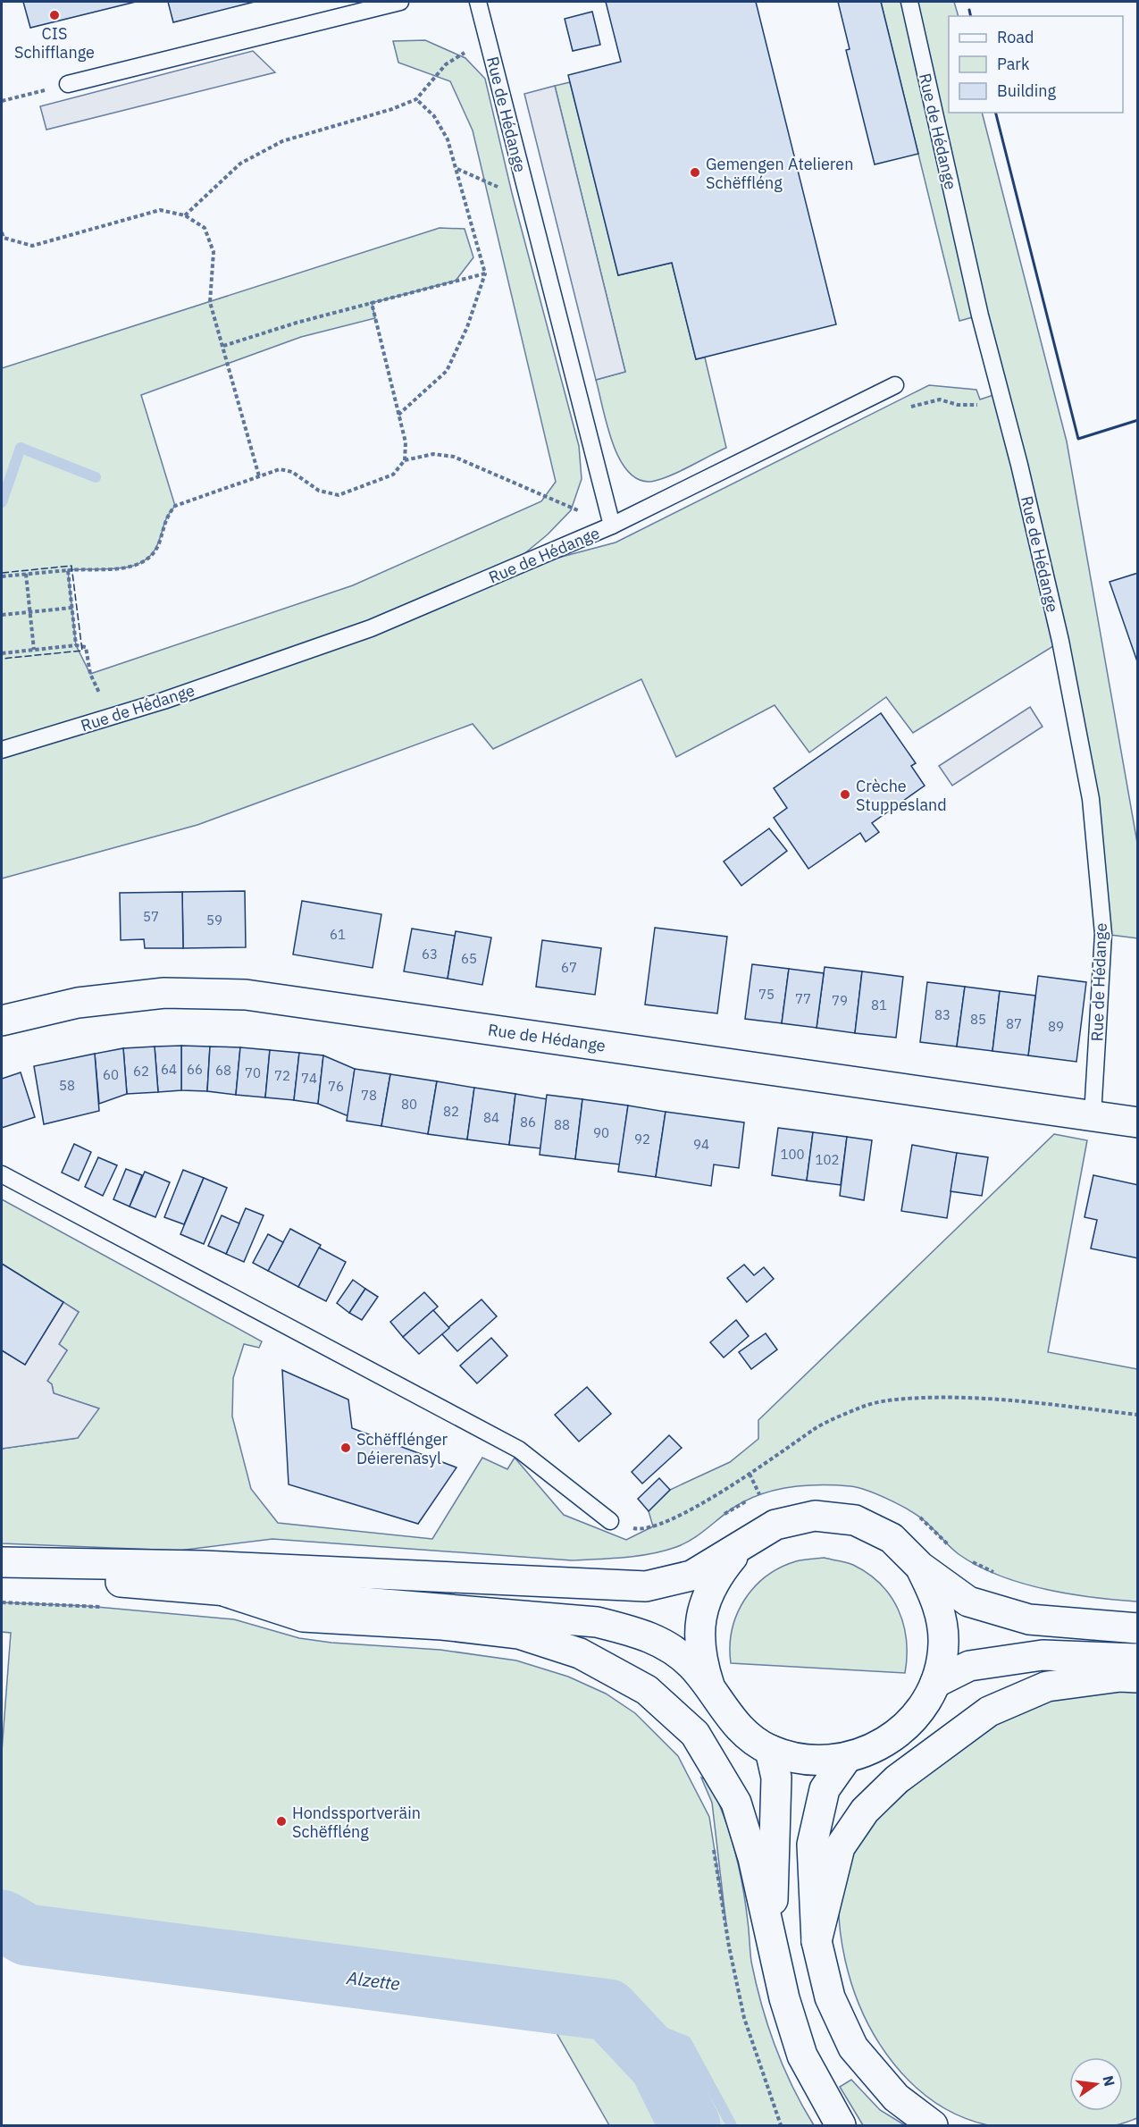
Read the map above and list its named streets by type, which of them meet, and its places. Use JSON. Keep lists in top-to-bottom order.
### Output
{
  "streets": {
    "main road": ["Rue de Hédange"]
  },
  "water": ["Alzette"],
  "places": [
    "CIS Schifflange",
    "Gemengen Atelieren Schëffléng",
    "Crèche Stuppesland",
    "Schëfflénger Déierenasyl",
    "Hondssportveräin Schëffléng"
  ],
  "house_numbers": [
    "57",
    "59",
    "61",
    "63",
    "65",
    "67",
    "75",
    "77",
    "79",
    "81",
    "83",
    "85",
    "87",
    "89",
    "64",
    "66",
    "68",
    "62",
    "70",
    "60",
    "72",
    "74",
    "58",
    "76",
    "78",
    "80",
    "82",
    "84",
    "86",
    "88",
    "90",
    "92",
    "94",
    "100",
    "102"
  ],
  "legend": ["Road", "Park", "Building"],
  "north": "right"
}
